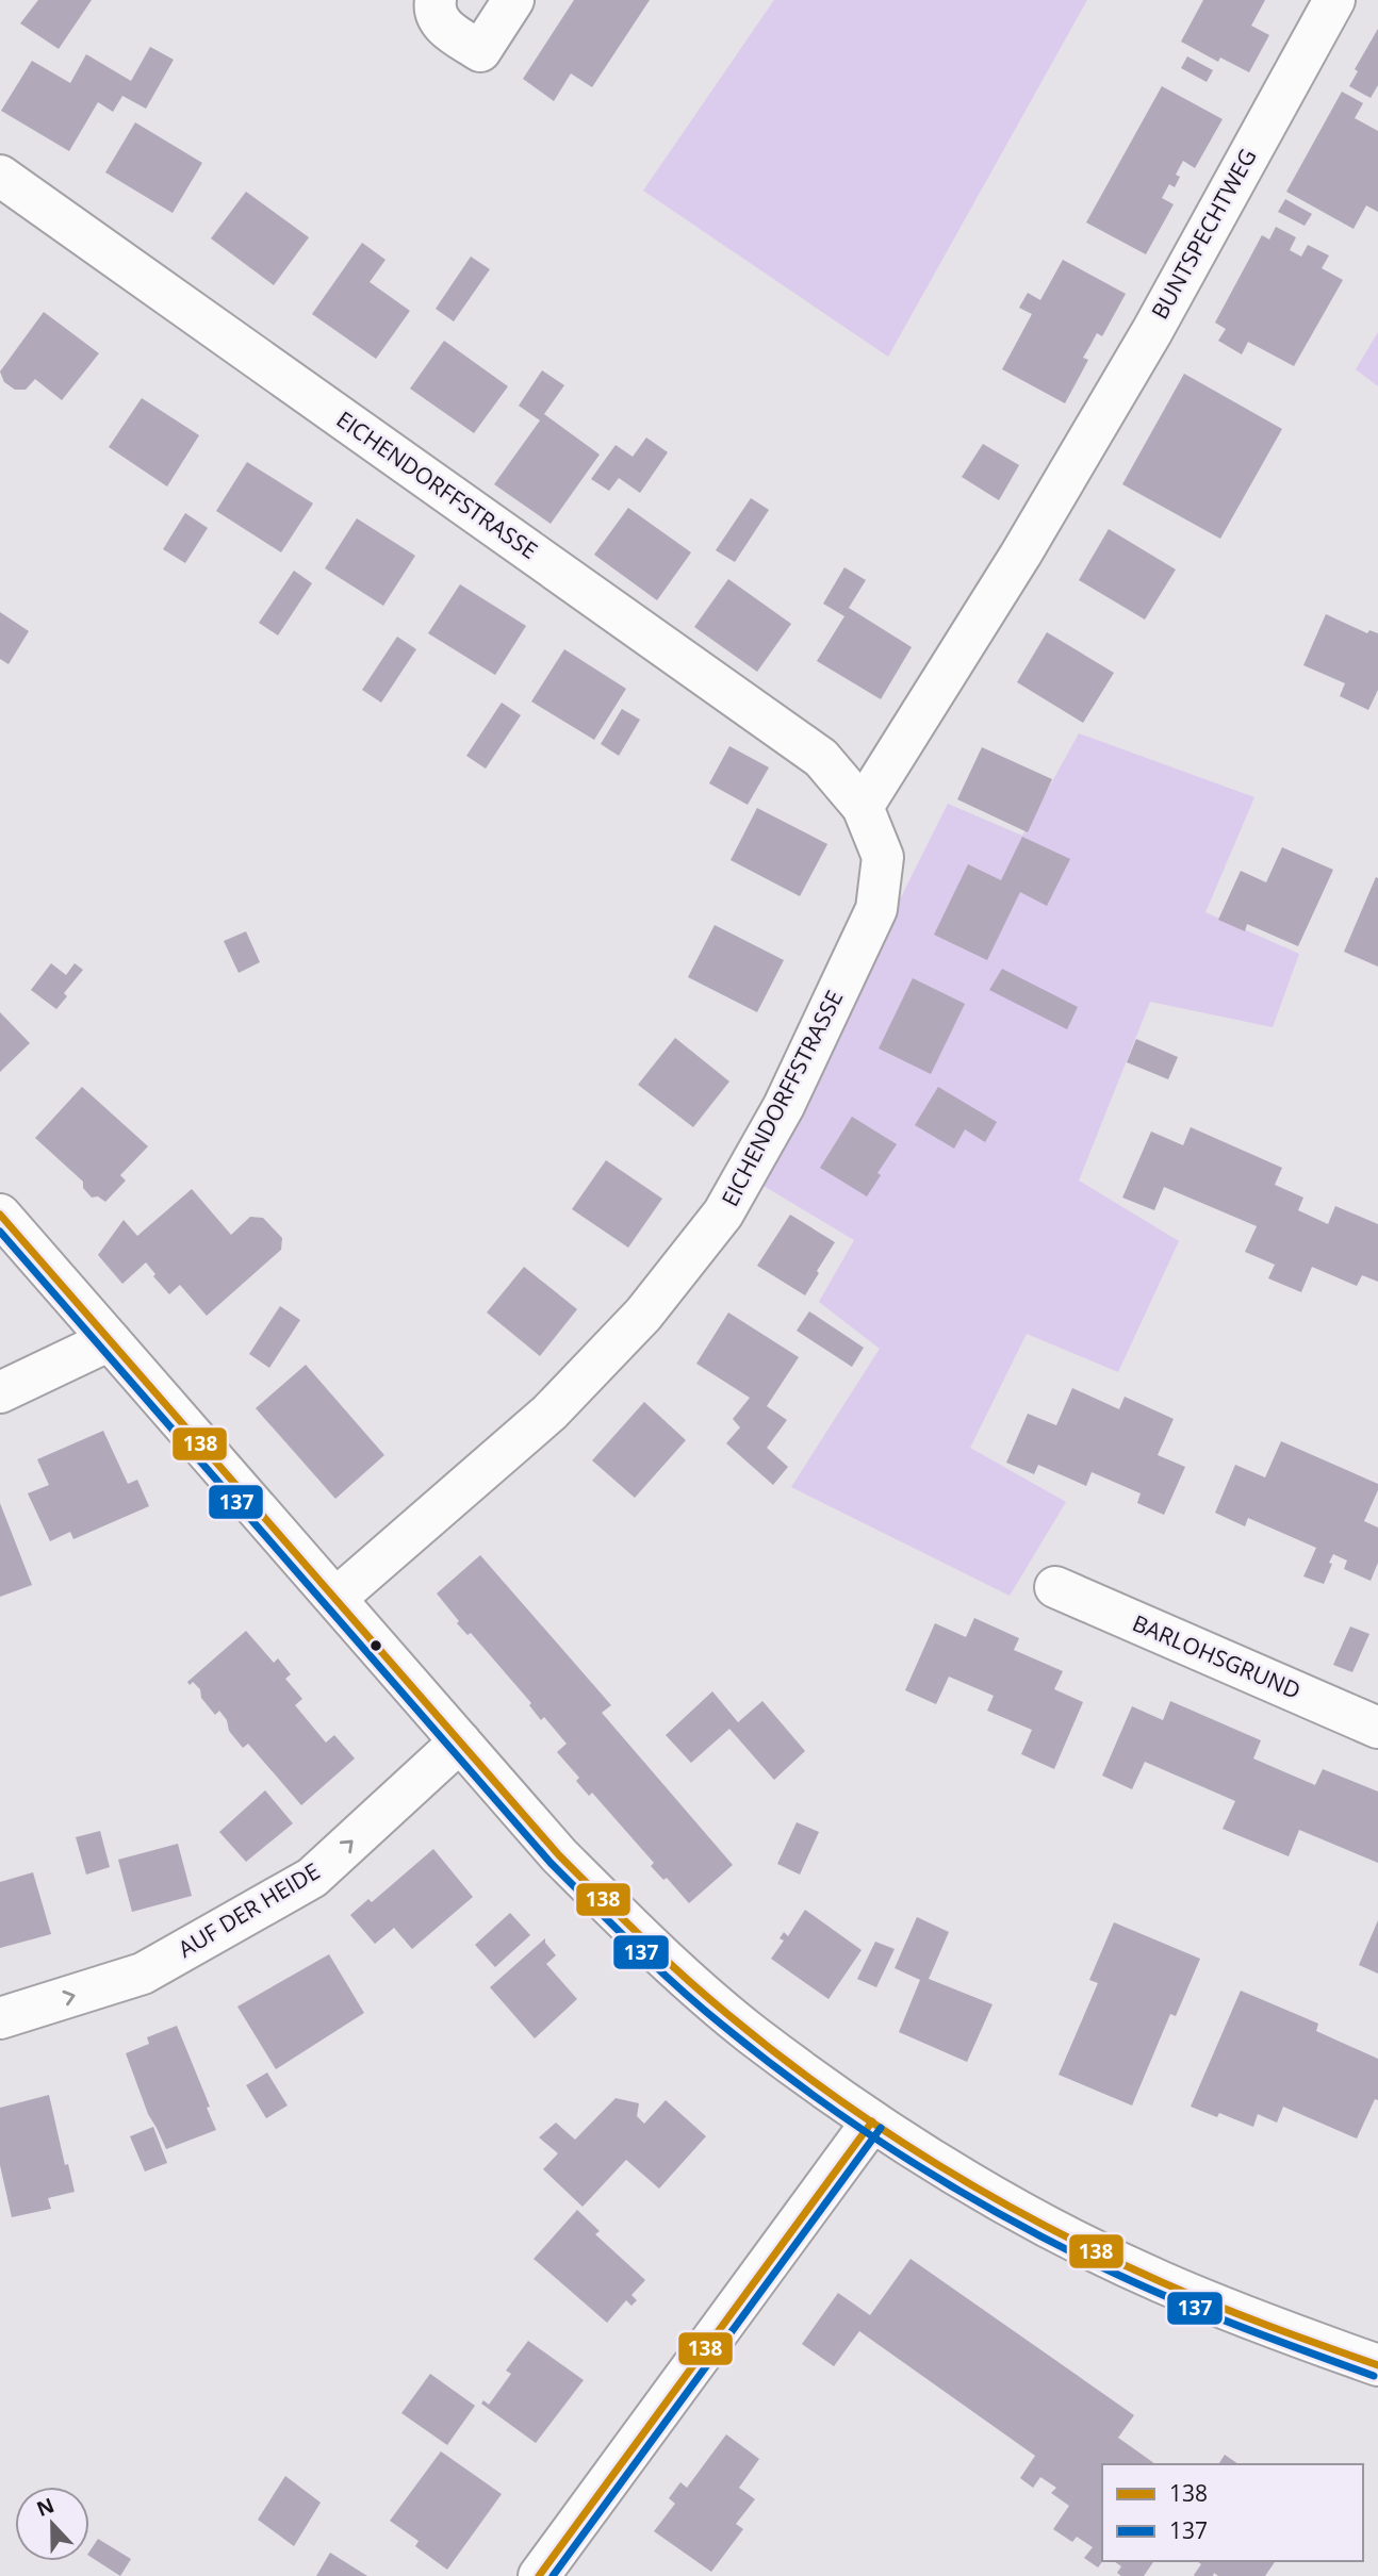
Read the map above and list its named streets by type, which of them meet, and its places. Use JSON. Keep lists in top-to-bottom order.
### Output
{
  "streets": {
    "street": [
      "BUNTSPECHTWEG",
      "EICHENDORFFSTRASSE",
      "BARLOHSGRUND",
      "AUF DER HEIDE"
    ]
  },
  "crossings": [
    ["BUNTSPECHTWEG", "EICHENDORFFSTRASSE"]
  ],
  "one_way": ["AUF DER HEIDE"],
  "lines": ["transit line 138", "transit line 137"],
  "legend": ["138", "137"],
  "north": "top"
}
